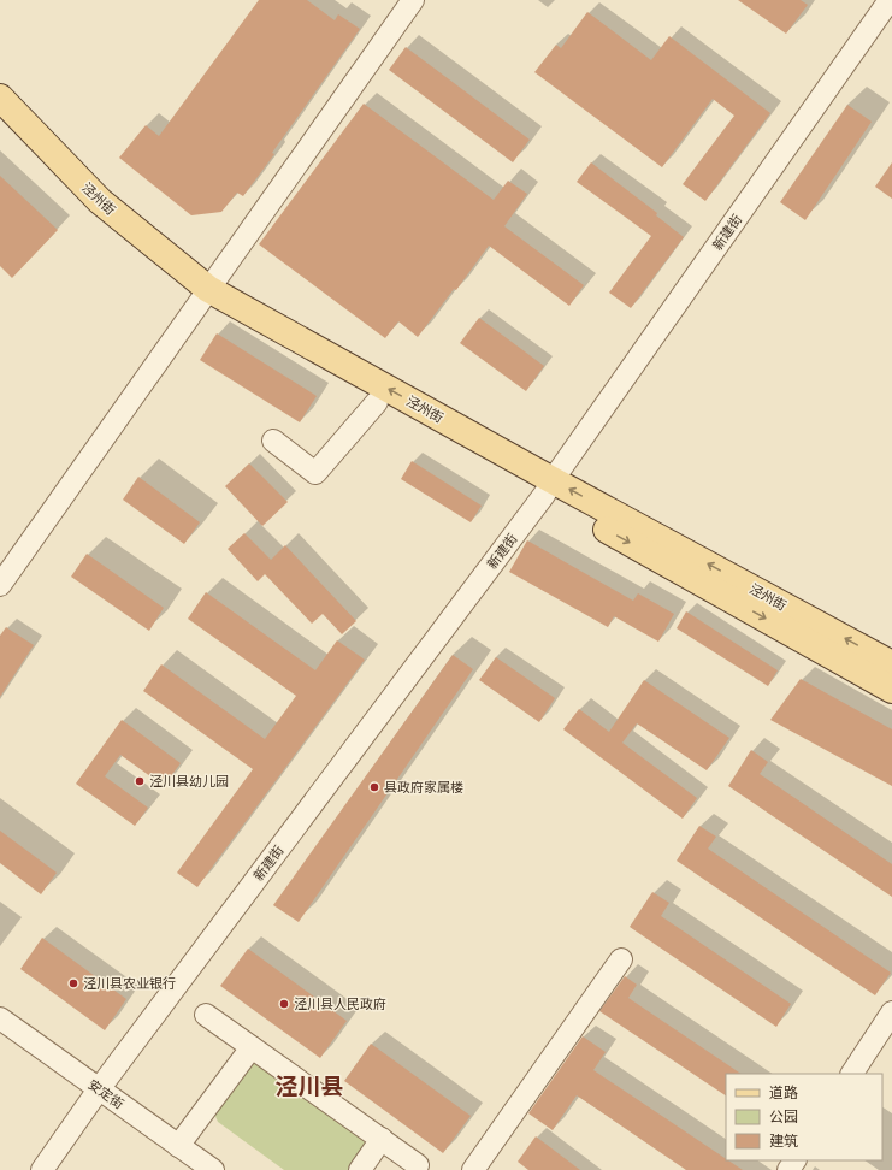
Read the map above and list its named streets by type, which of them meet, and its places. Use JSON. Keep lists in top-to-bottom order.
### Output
{
  "streets": {
    "main road": ["泾州街"],
    "street": ["新建街", "安定街"]
  },
  "crossings": [
    ["泾州街", "新建街"],
    ["新建街", "安定街"]
  ],
  "districts": ["泾川县"],
  "places": [
    "泾川县幼儿园",
    "县政府家属楼",
    "泾川县农业银行",
    "泾川县人民政府"
  ],
  "legend": ["道路", "公园", "建筑"]
}
